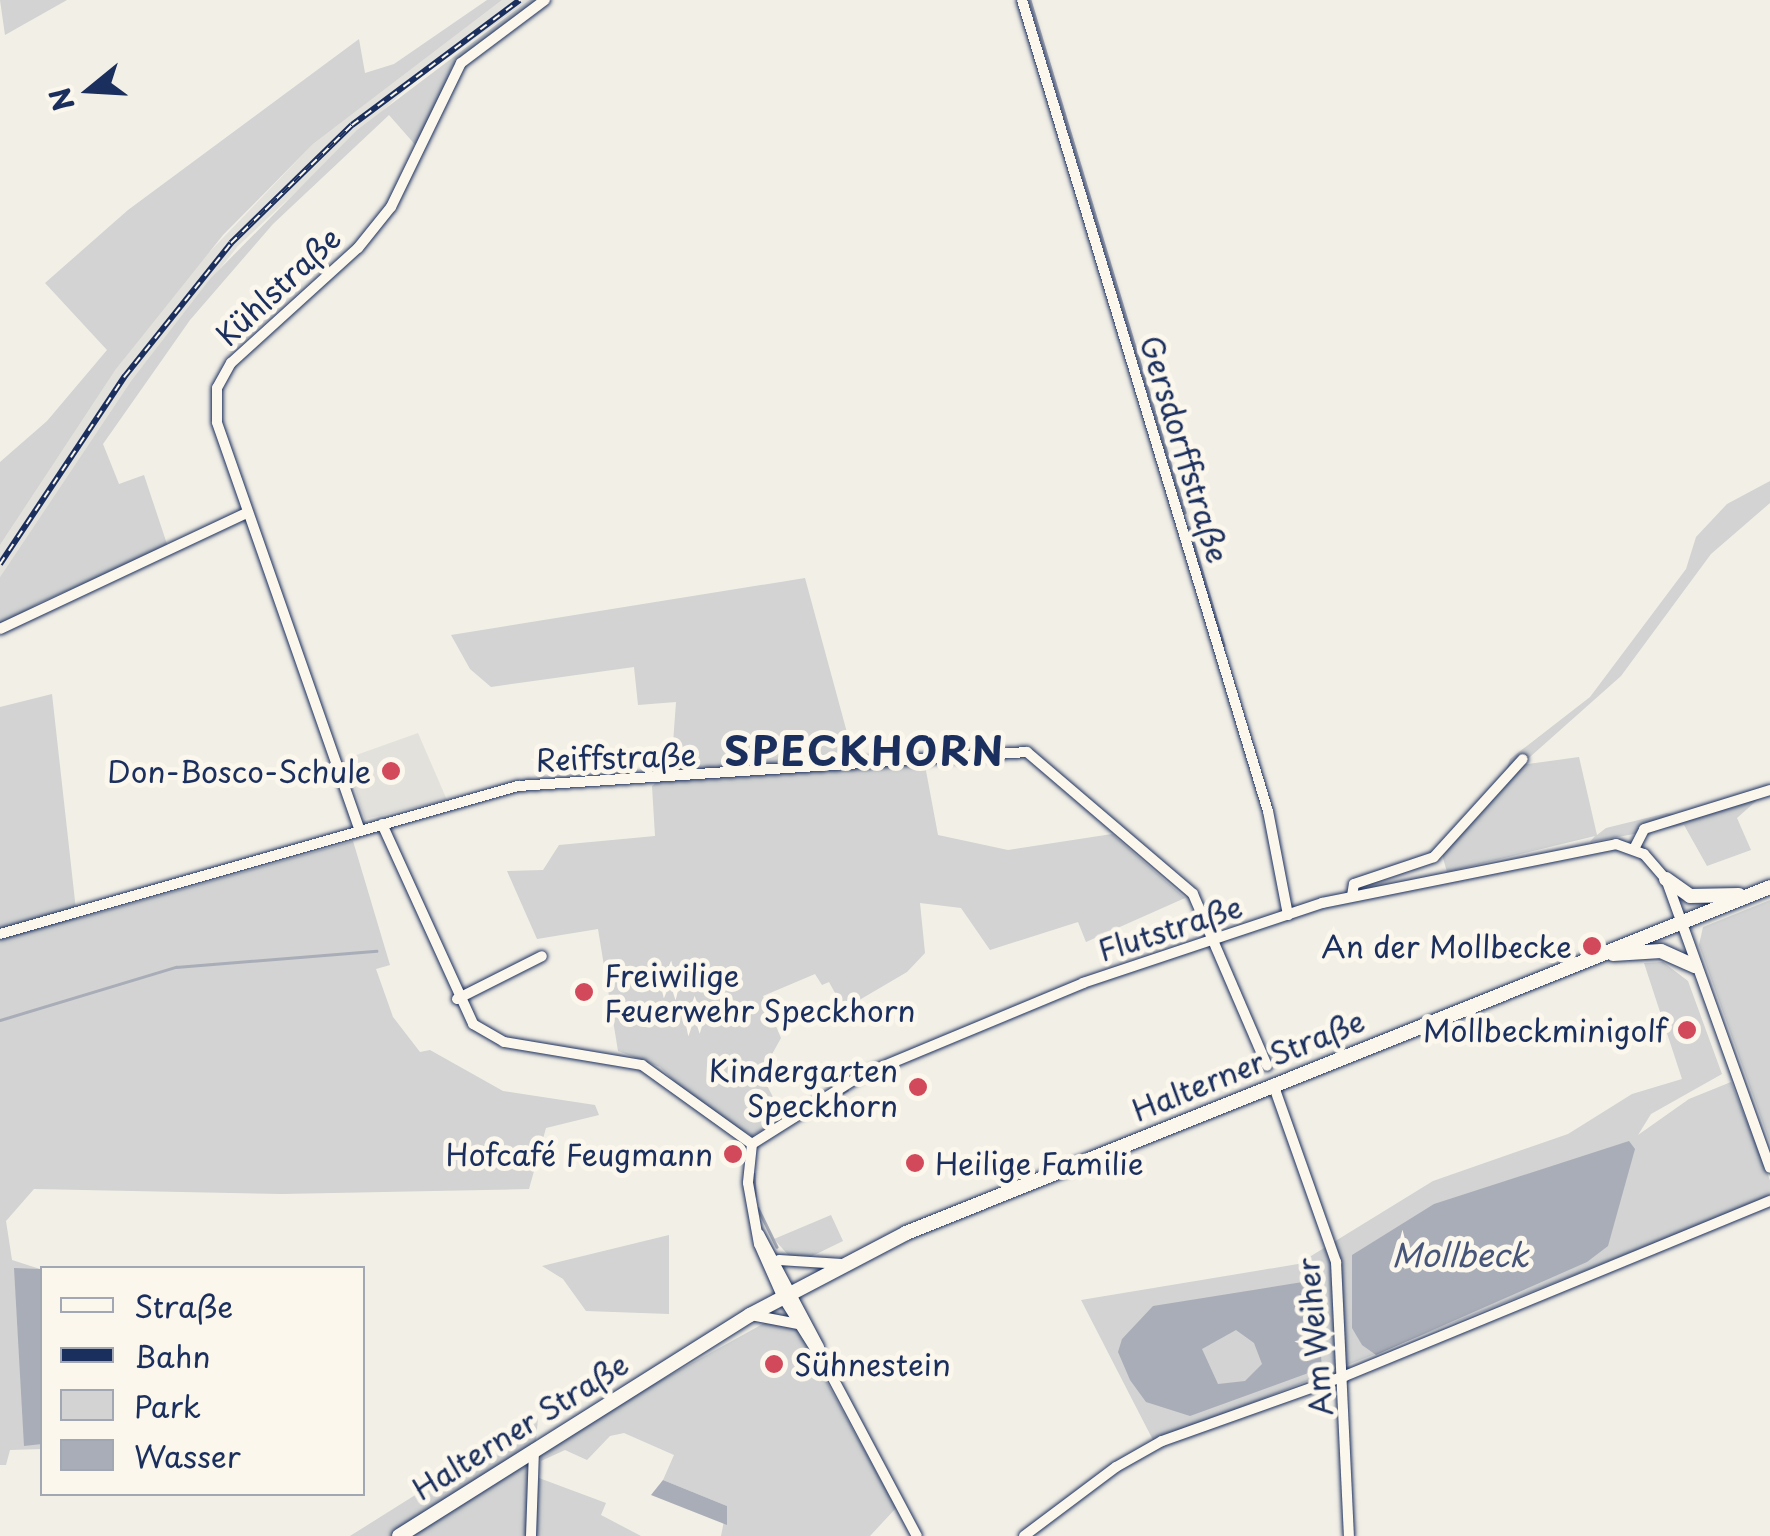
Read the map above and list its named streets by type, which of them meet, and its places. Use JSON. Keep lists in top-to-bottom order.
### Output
{
  "streets": {
    "main road": ["Halterner Straße"],
    "street": [
      "Kühlstraße",
      "Gersdorffstraße",
      "Reiffstraße",
      "Flutstraße",
      "Am Weiher"
    ]
  },
  "crossings": [
    ["Kühlstraße", "Reiffstraße"],
    ["Gersdorffstraße", "Flutstraße"],
    ["Reiffstraße", "Flutstraße"],
    ["Halterner Straße", "Am Weiher"]
  ],
  "districts": ["SPECKHORN"],
  "water": ["Mollbeck"],
  "places": [
    "Don-Bosco-Schule",
    "An der Mollbecke",
    "Freiwilige Feuerwehr Speckhorn",
    "Mollbeckminigolf",
    "Kindergarten Speckhorn",
    "Hofcafé Feugmann",
    "Heilige Familie",
    "Sühnestein"
  ],
  "legend": [
    "Straße",
    "Bahn",
    "Park",
    "Wasser"
  ],
  "north": "left"
}
